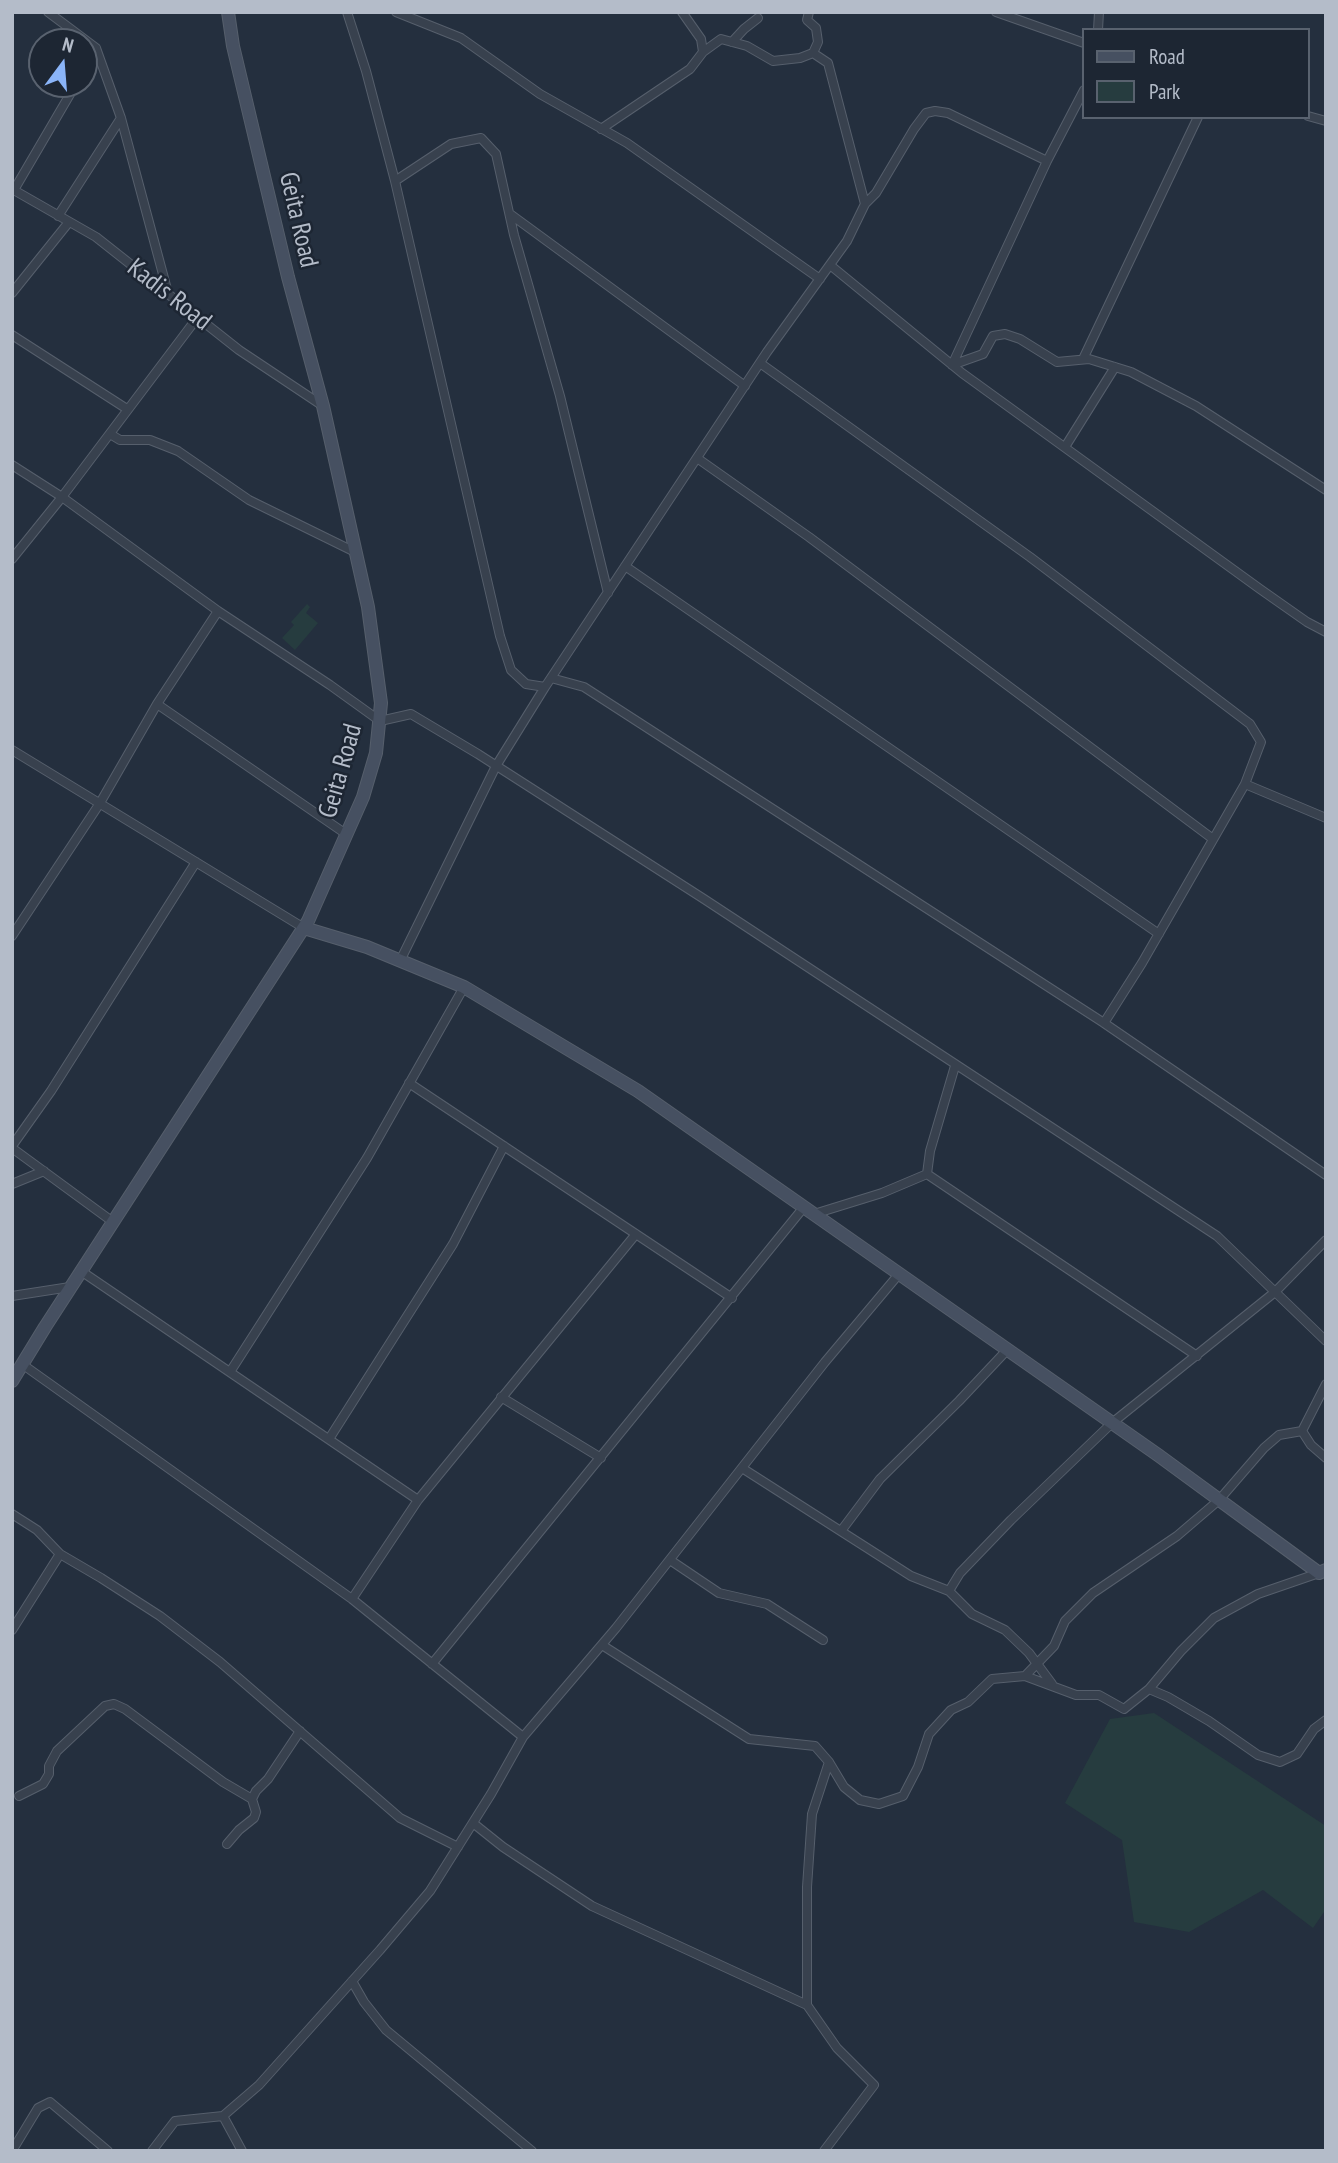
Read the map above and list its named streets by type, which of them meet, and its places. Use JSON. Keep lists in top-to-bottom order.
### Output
{
  "streets": {
    "main road": ["Geita Road"],
    "street": ["Kadis Road"]
  },
  "crossings": [
    ["Geita Road", "Kadis Road"]
  ],
  "legend": ["Road", "Park"],
  "north": "top"
}
